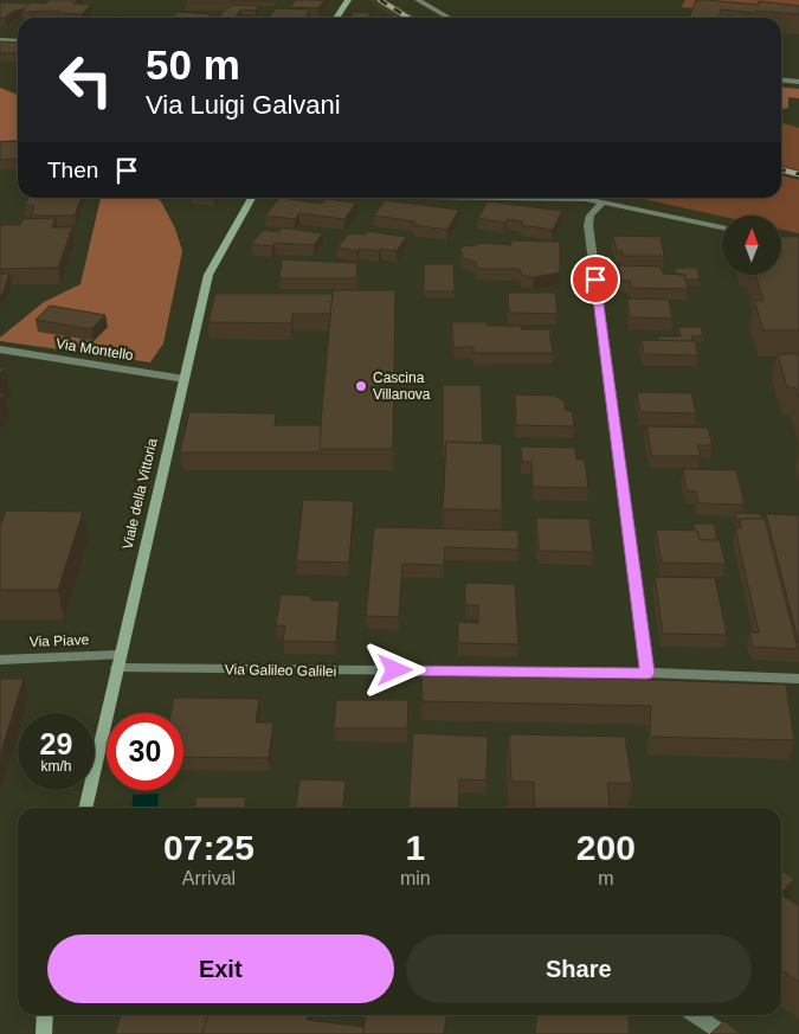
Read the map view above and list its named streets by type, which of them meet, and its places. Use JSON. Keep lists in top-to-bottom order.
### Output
{
  "streets": {
    "street": [
      "Via Montello",
      "Viale della Vittoria",
      "Via Piave",
      "Via Galileo Galilei"
    ]
  },
  "crossings": [
    ["Via Montello", "Viale della Vittoria"],
    ["Viale della Vittoria", "Via Piave"],
    ["Viale della Vittoria", "Via Galileo Galilei"],
    ["Via Piave", "Via Galileo Galilei"]
  ],
  "places": ["Cascina Villanova"],
  "north": "top",
  "page": {
    "turn": ["50 m", "Via Luigi Galvani"],
    "then": "Then",
    "speed": "29 km/h",
    "limit": "30",
    "eta": [
      "07:25",
      "Arrival",
      "1",
      "min",
      "200",
      "m"
    ],
    "buttons": ["Exit", "Share"]
  }
}
